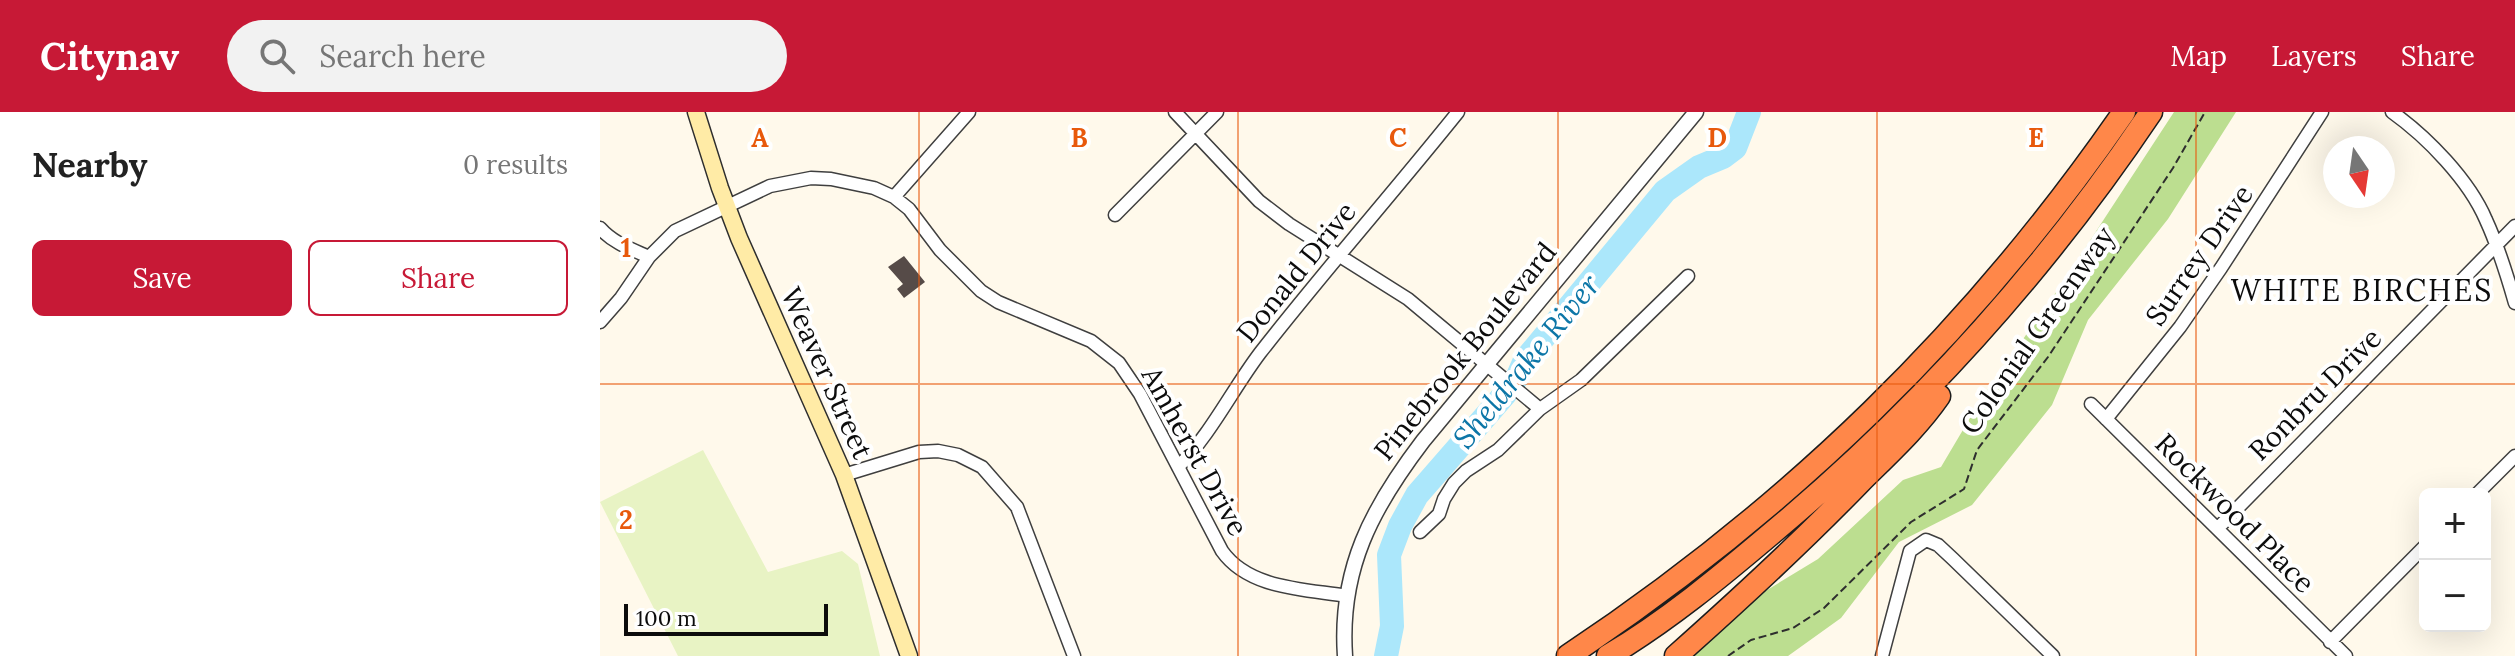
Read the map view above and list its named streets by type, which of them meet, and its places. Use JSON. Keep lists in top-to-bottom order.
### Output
{
  "streets": {
    "main road": ["Weaver Street"],
    "street": [
      "Surrey Drive",
      "Donald Drive",
      "Pinebrook Boulevard",
      "Ronbru Drive",
      "Amherst Drive",
      "Rockwood Place"
    ],
    "path": ["Colonial Greenway"]
  },
  "crossings": [
    ["Surrey Drive", "Rockwood Place"],
    ["Donald Drive", "Amherst Drive"],
    ["Pinebrook Boulevard", "Amherst Drive"],
    ["Weaver Street", "Amherst Drive"],
    ["Ronbru Drive", "Rockwood Place"]
  ],
  "districts": ["WHITE BIRCHES"],
  "water": ["Sheldrake River"],
  "scale_bar": "100 m",
  "north": "bottom",
  "page": {
    "header": "Citynav",
    "search": "Search here",
    "nav": ["Map", "Layers", "Share"],
    "heading": ["Nearby", "0 results"],
    "buttons": ["Save", "Share"],
    "map_buttons": ["+", "−"],
    "scale": "100 m"
  },
  "grid": {
    "columns": [
      "A",
      "B",
      "C",
      "D",
      "E"
    ],
    "rows": ["1", "2"]
  }
}
